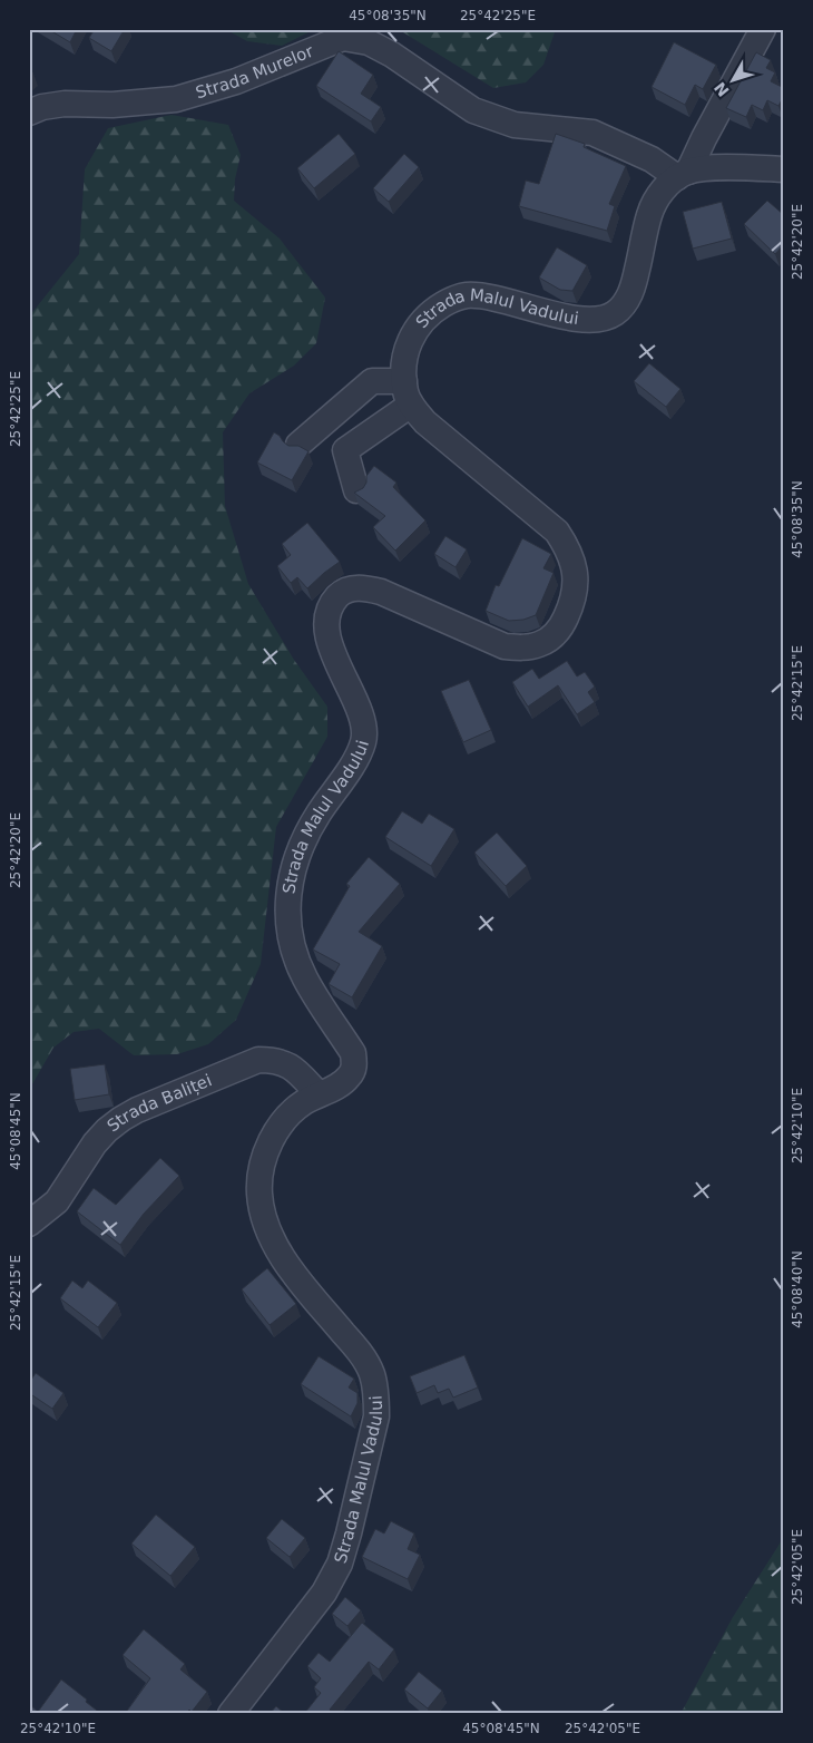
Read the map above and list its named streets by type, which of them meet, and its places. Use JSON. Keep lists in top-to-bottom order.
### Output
{
  "streets": {
    "street": ["Strada Murelor", "Strada Malul Vadului", "Strada Baliței"]
  },
  "crossings": [
    ["Strada Murelor", "Strada Malul Vadului"],
    ["Strada Malul Vadului", "Strada Baliței"]
  ],
  "north": "bottom left",
  "coordinates": [
    "45°08'35\"N",
    "25°42'25\"E",
    "25°42'20\"E",
    "25°42'15\"E",
    "25°42'10\"E",
    "45°08'45\"N",
    "45°08'40\"N",
    "25°42'05\"E"
  ]
}
